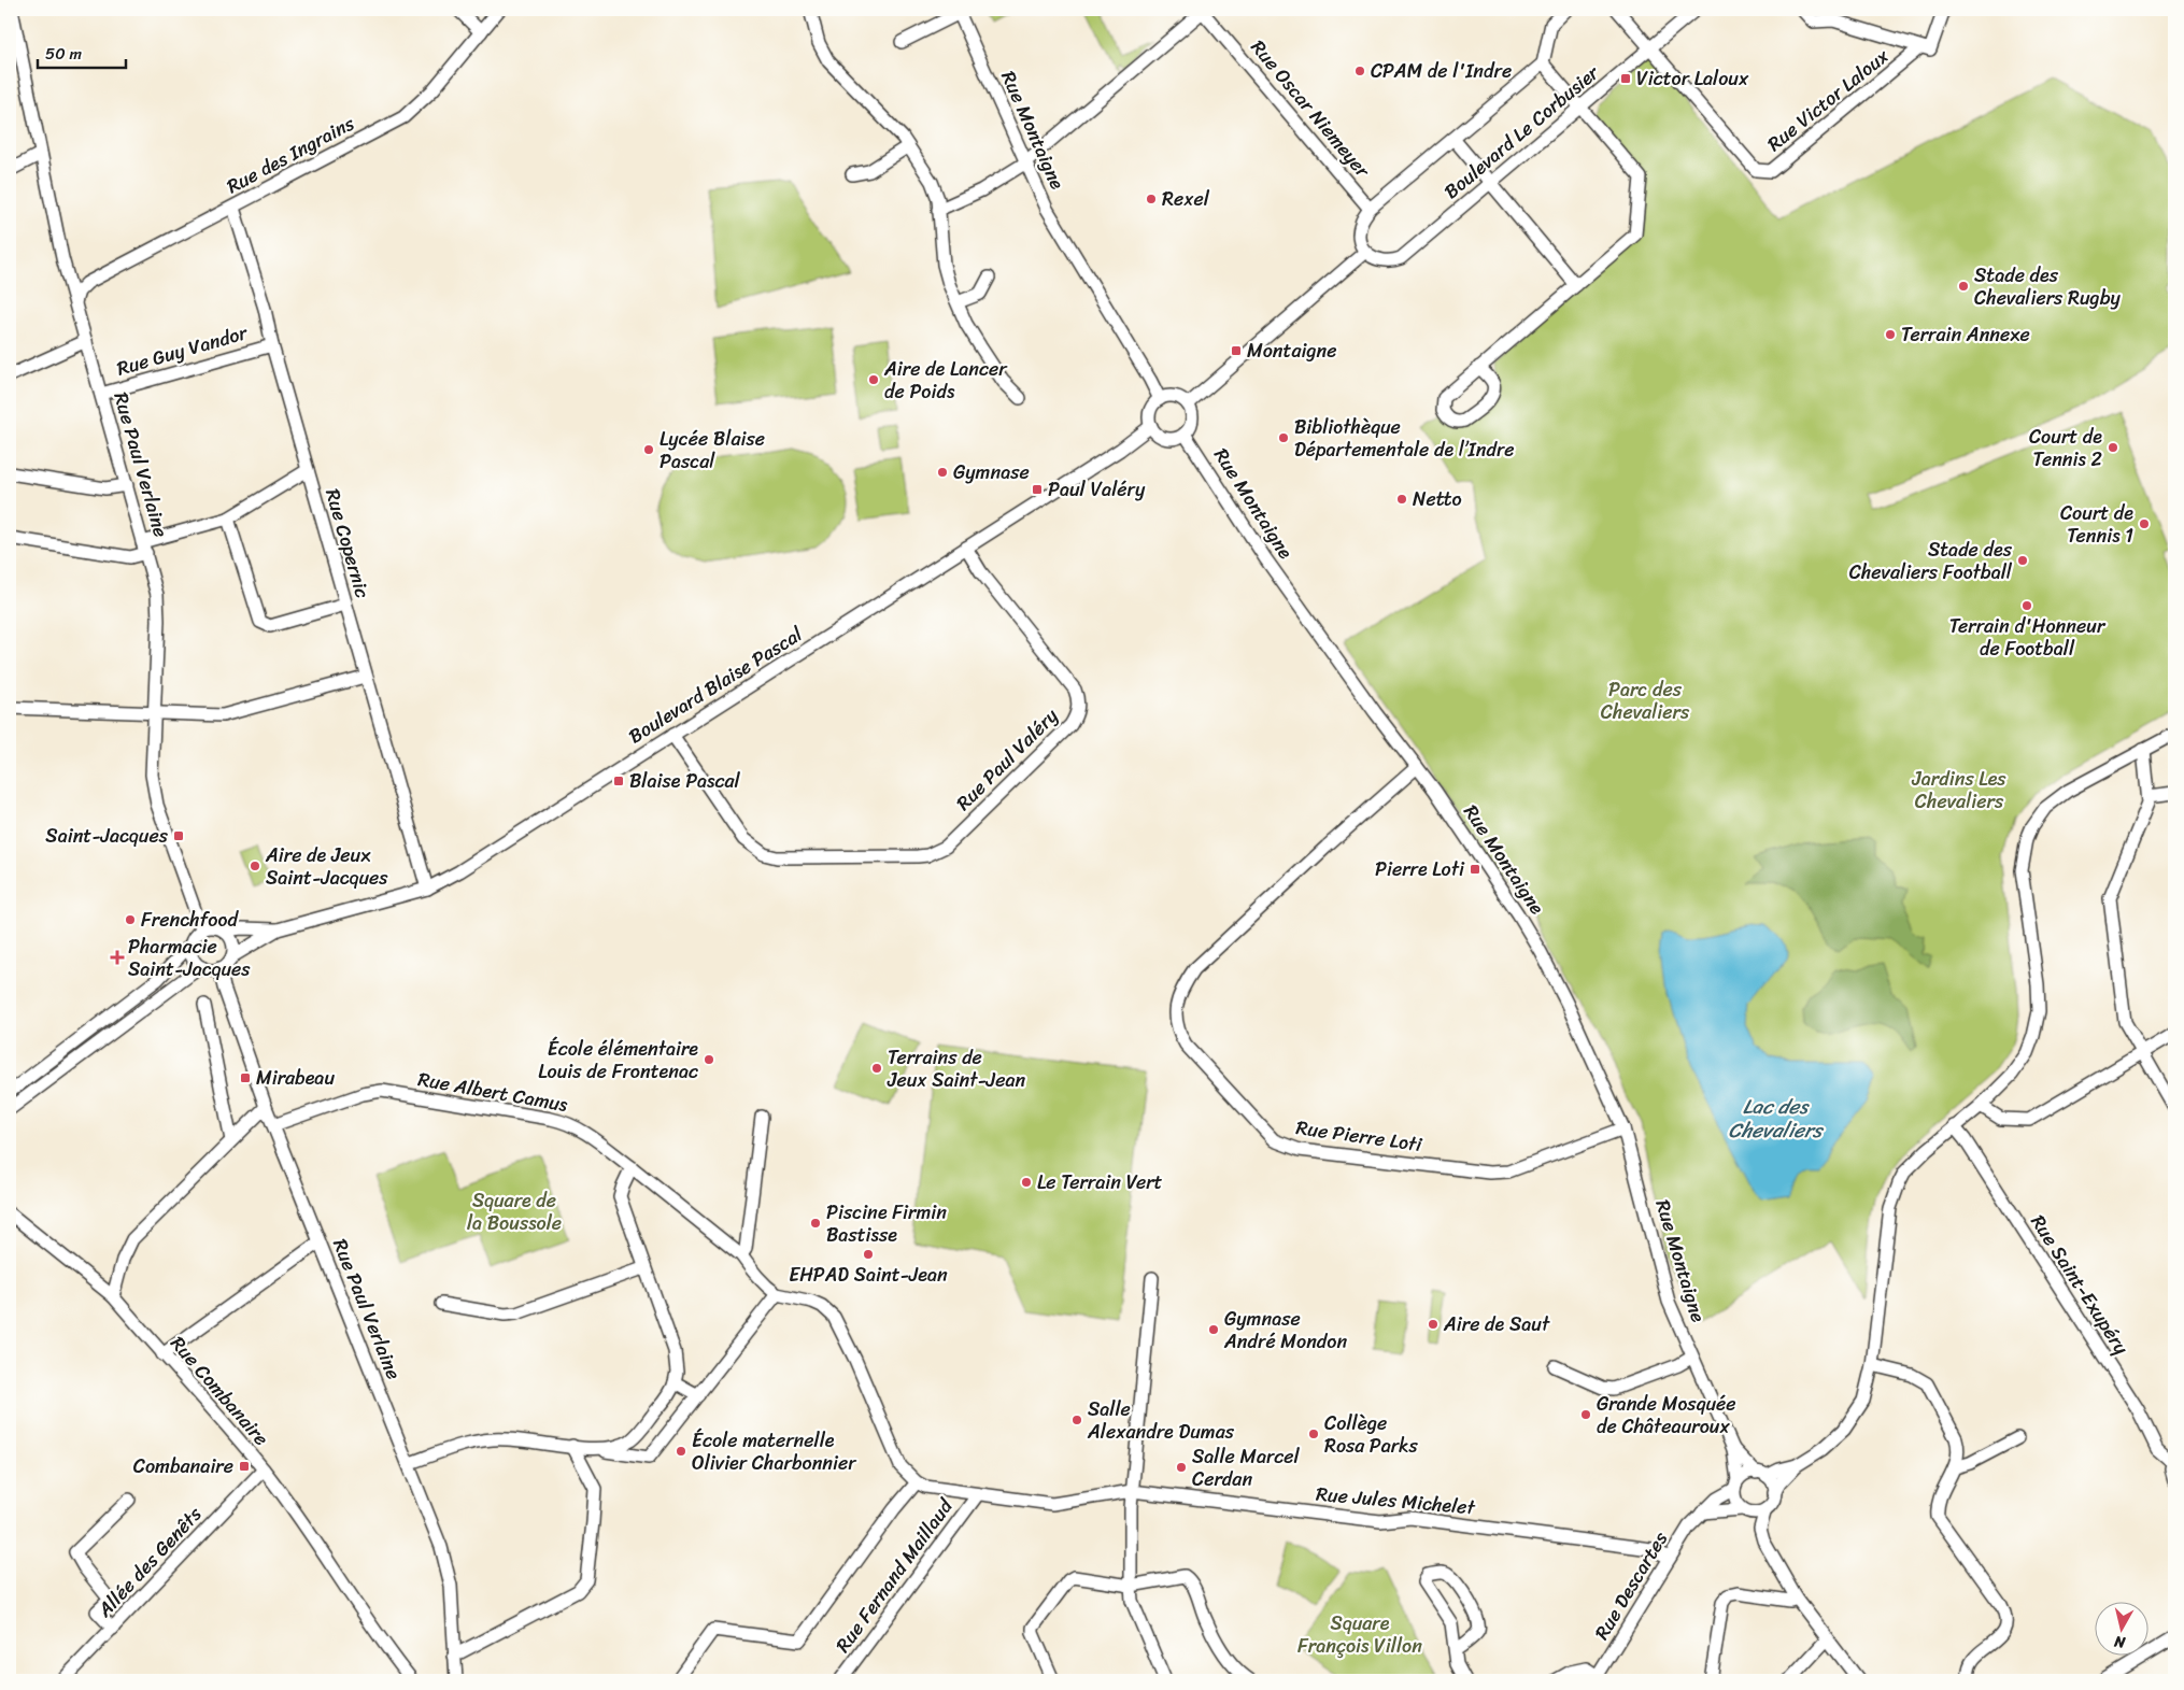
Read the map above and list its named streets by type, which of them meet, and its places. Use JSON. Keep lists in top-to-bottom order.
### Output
{
  "streets": {
    "street": [
      "Rue Victor Laloux",
      "Rue Oscar Niemeyer",
      "Rue Montaigne",
      "Boulevard Le Corbusier",
      "Rue des Ingrains",
      "Rue Guy Vandor",
      "Rue Paul Verlaine",
      "Rue Copernic",
      "Boulevard Blaise Pascal",
      "Rue Paul Valéry",
      "Rue Albert Camus",
      "Rue Pierre Loti",
      "Rue Saint-Exupéry",
      "Rue Combanaire",
      "Rue Jules Michelet",
      "Allée des Genêts",
      "Rue Fernand Maillaud",
      "Rue Descartes"
    ]
  },
  "crossings": [
    ["Rue Victor Laloux", "Boulevard Le Corbusier"],
    ["Rue Oscar Niemeyer", "Boulevard Le Corbusier"],
    ["Rue Montaigne", "Boulevard Blaise Pascal"],
    ["Rue Montaigne", "Rue Pierre Loti"],
    ["Rue Montaigne", "Rue Descartes"],
    ["Rue des Ingrains", "Rue Paul Verlaine"],
    ["Rue des Ingrains", "Rue Copernic"],
    ["Rue Guy Vandor", "Rue Paul Verlaine"],
    ["Rue Guy Vandor", "Rue Copernic"],
    ["Rue Paul Verlaine", "Boulevard Blaise Pascal"],
    ["Rue Paul Verlaine", "Rue Albert Camus"],
    ["Rue Copernic", "Boulevard Blaise Pascal"],
    ["Boulevard Blaise Pascal", "Rue Paul Valéry"],
    ["Rue Combanaire", "Allée des Genêts"],
    ["Rue Jules Michelet", "Rue Fernand Maillaud"],
    ["Rue Jules Michelet", "Rue Descartes"]
  ],
  "water": ["Lac des Chevaliers"],
  "parks": [
    "Parc des Chevaliers",
    "Jardins Les Chevaliers",
    "Square de la Boussole",
    "Square François Villon"
  ],
  "places": {
    "other": [
      "CPAM de l'Indre",
      "Rexel",
      "Stade des Chevaliers Rugby",
      "Terrain Annexe",
      "Aire de Lancer de Poids",
      "Bibliothèque Départementale de l’Indre",
      "Court de Tennis 2",
      "Lycée Blaise Pascal",
      "Gymnase",
      "Netto",
      "Court de Tennis 1",
      "Stade des Chevaliers Football",
      "Terrain d'Honneur de Football",
      "Aire de Jeux Saint-Jacques",
      "Frenchfood",
      "École élémentaire Louis de Frontenac",
      "Terrains de Jeux Saint-Jean",
      "Le Terrain Vert",
      "Piscine Firmin Bastisse",
      "EHPAD Saint-Jean",
      "Aire de Saut",
      "Gymnase André Mondon",
      "Grande Mosquée de Châteauroux",
      "Salle Alexandre Dumas",
      "Collège Rosa Parks",
      "École maternelle Olivier Charbonnier",
      "Salle Marcel Cerdan"
    ],
    "transit": [
      "Victor Laloux",
      "Montaigne",
      "Paul Valéry",
      "Blaise Pascal",
      "Saint-Jacques",
      "Pierre Loti",
      "Mirabeau",
      "Combanaire"
    ],
    "health": ["Pharmacie Saint-Jacques"]
  },
  "scale_bar": "50 m",
  "north": "bottom"
}
